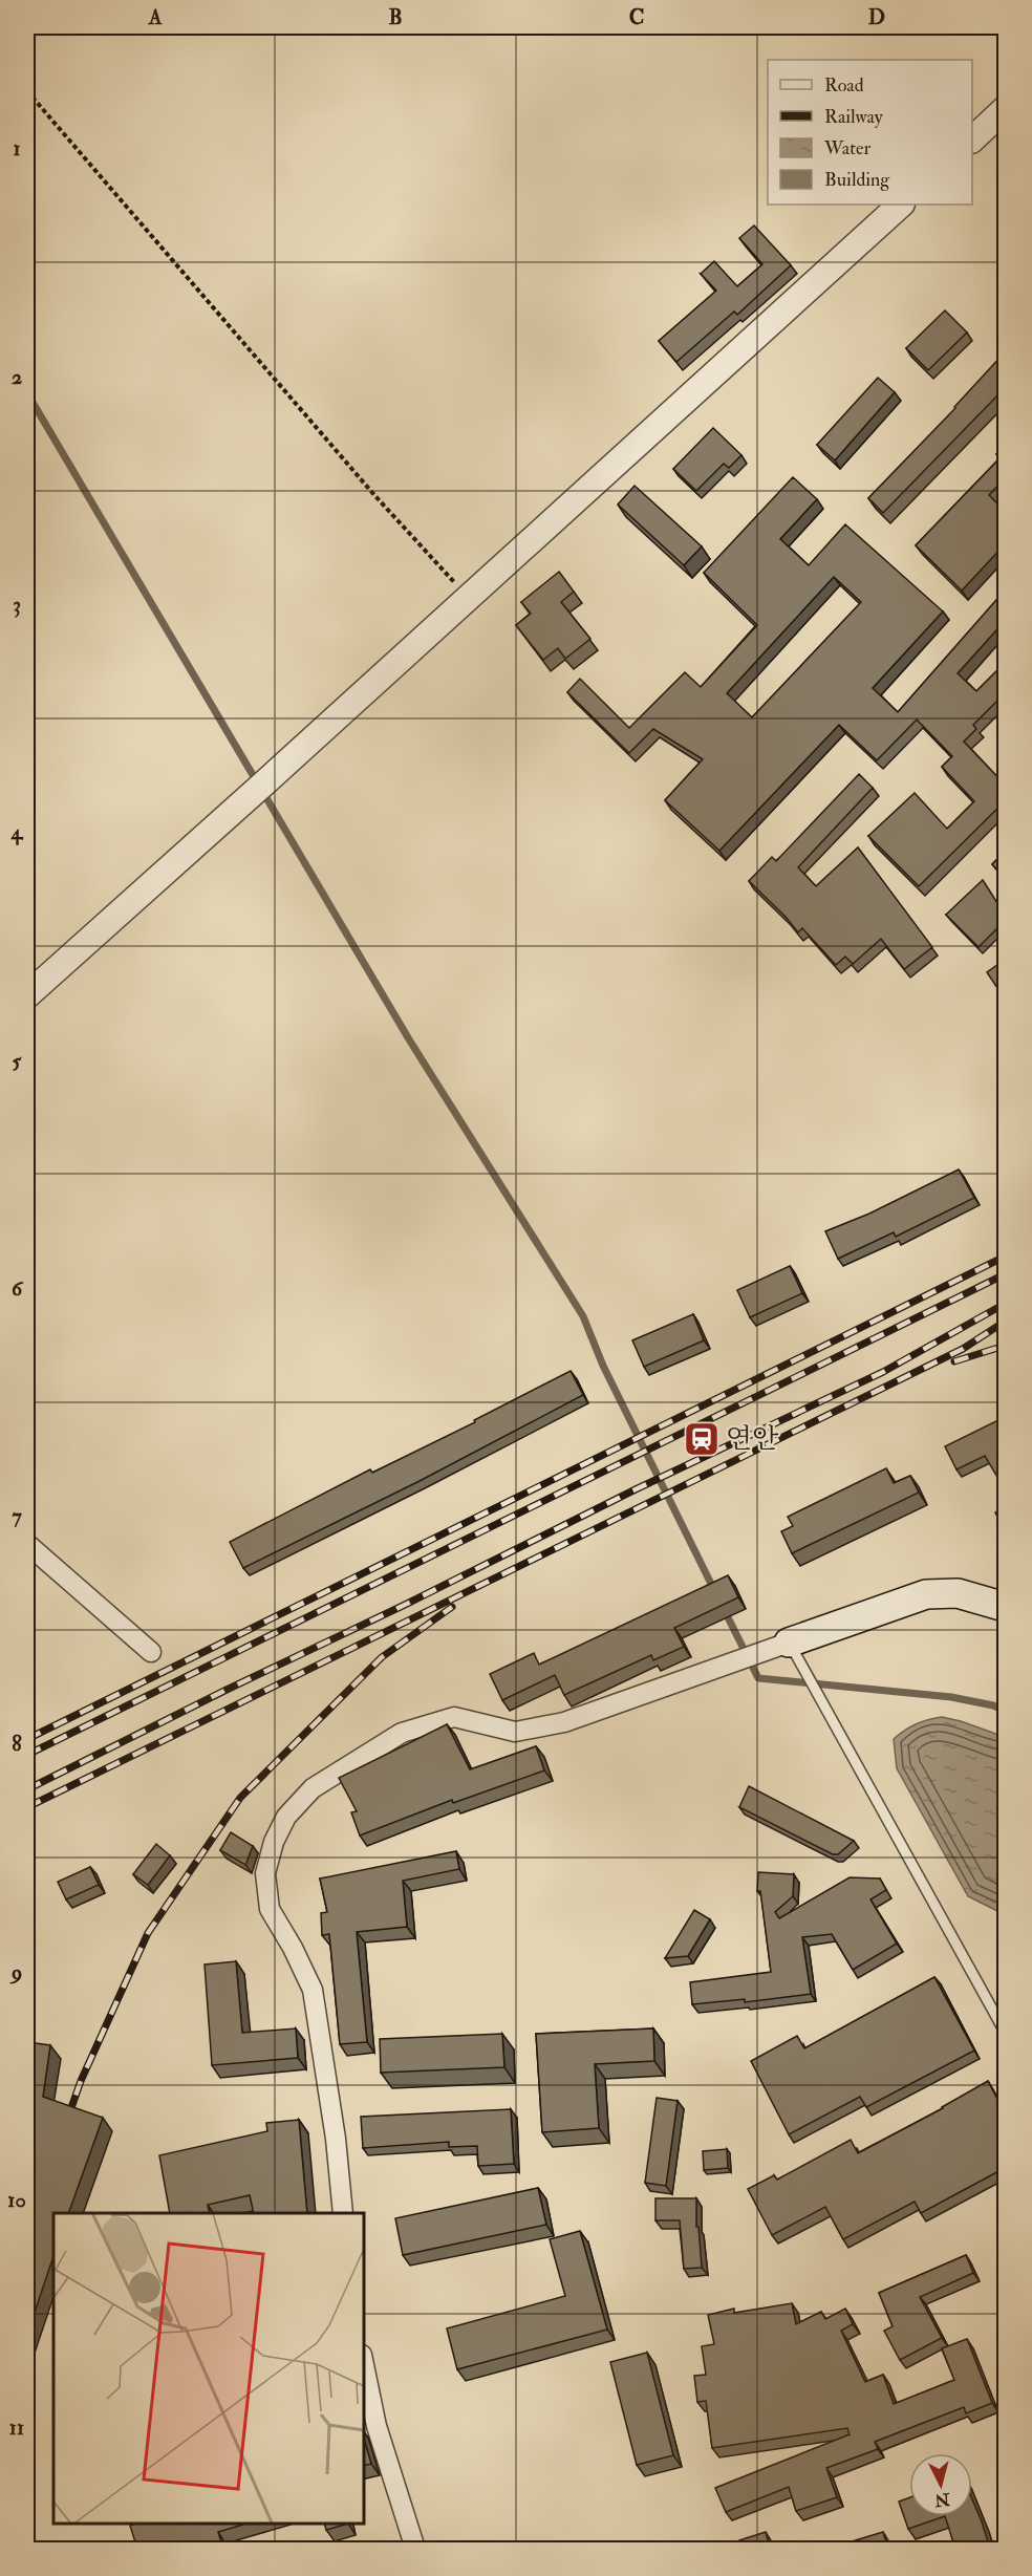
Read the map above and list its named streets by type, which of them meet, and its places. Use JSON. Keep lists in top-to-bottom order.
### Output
{
  "places": {
    "station": ["연안"]
  },
  "legend": [
    "Road",
    "Railway",
    "Water",
    "Building"
  ],
  "north": "bottom",
  "grid": {
    "columns": [
      "A",
      "B",
      "C",
      "D"
    ],
    "rows": [
      "1",
      "2",
      "3",
      "4",
      "5",
      "6",
      "7",
      "8",
      "9",
      "10",
      "11"
    ]
  }
}
